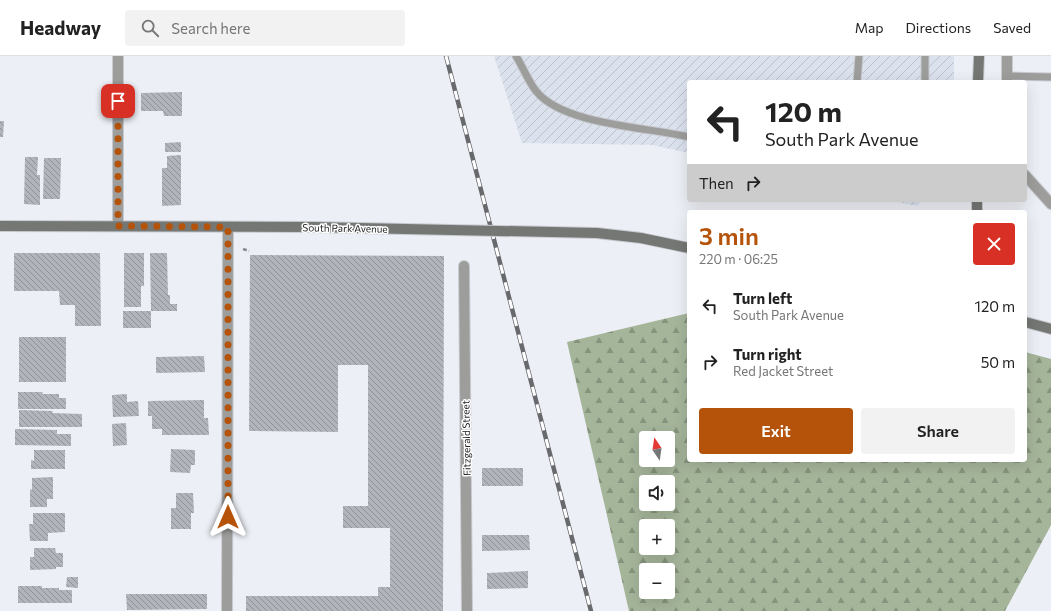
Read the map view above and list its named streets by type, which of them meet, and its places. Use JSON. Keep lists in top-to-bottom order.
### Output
{
  "streets": {
    "street": ["South Park Avenue", "Fitzgerald Street"]
  },
  "north": "top",
  "page": {
    "header": "Headway",
    "search": "Search here",
    "nav": ["Map", "Directions", "Saved"],
    "turn": ["120 m", "South Park Avenue"],
    "then": "Then",
    "heading": ["3 min", "220 m · 06:25"],
    "list": [
      {
        "name": "Turn left",
        "note": "South Park Avenue",
        "value": "120 m"
      },
      {
        "name": "Turn right",
        "note": "Red Jacket Street",
        "value": "50 m"
      }
    ],
    "buttons": ["Exit", "Share"],
    "map_buttons": ["+", "−"]
  }
}
